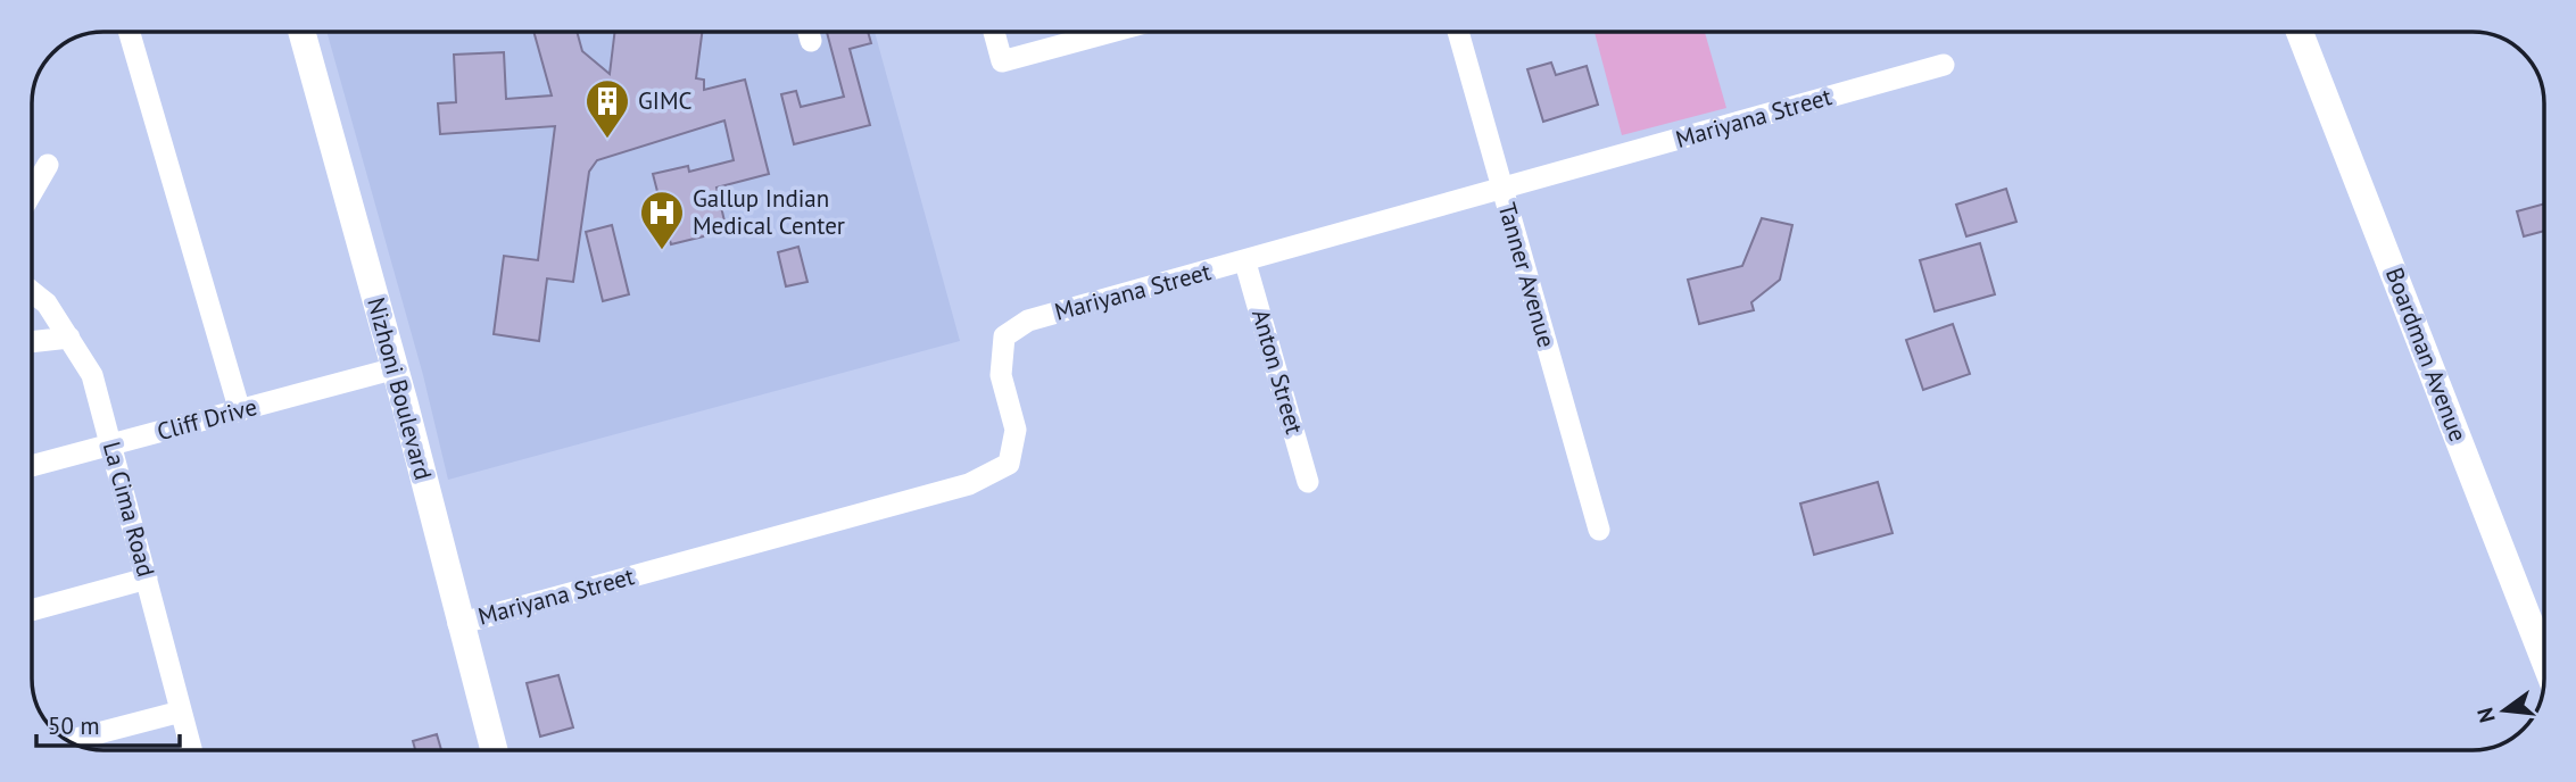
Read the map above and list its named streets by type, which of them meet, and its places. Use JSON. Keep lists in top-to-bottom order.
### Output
{
  "streets": {
    "main road": ["Boardman Avenue", "Nizhoni Boulevard"],
    "street": [
      "Mariyana Street",
      "Tanner Avenue",
      "Anton Street",
      "Cliff Drive",
      "La Cima Road"
    ]
  },
  "crossings": [
    ["Mariyana Street", "Tanner Avenue"],
    ["Mariyana Street", "Anton Street"],
    ["Mariyana Street", "Nizhoni Boulevard"],
    ["Nizhoni Boulevard", "Cliff Drive"],
    ["Cliff Drive", "La Cima Road"]
  ],
  "places": {
    "building": ["GIMC"],
    "hospital": ["Gallup Indian Medical Center"]
  },
  "scale_bar": "50 m",
  "north": "left"
}
